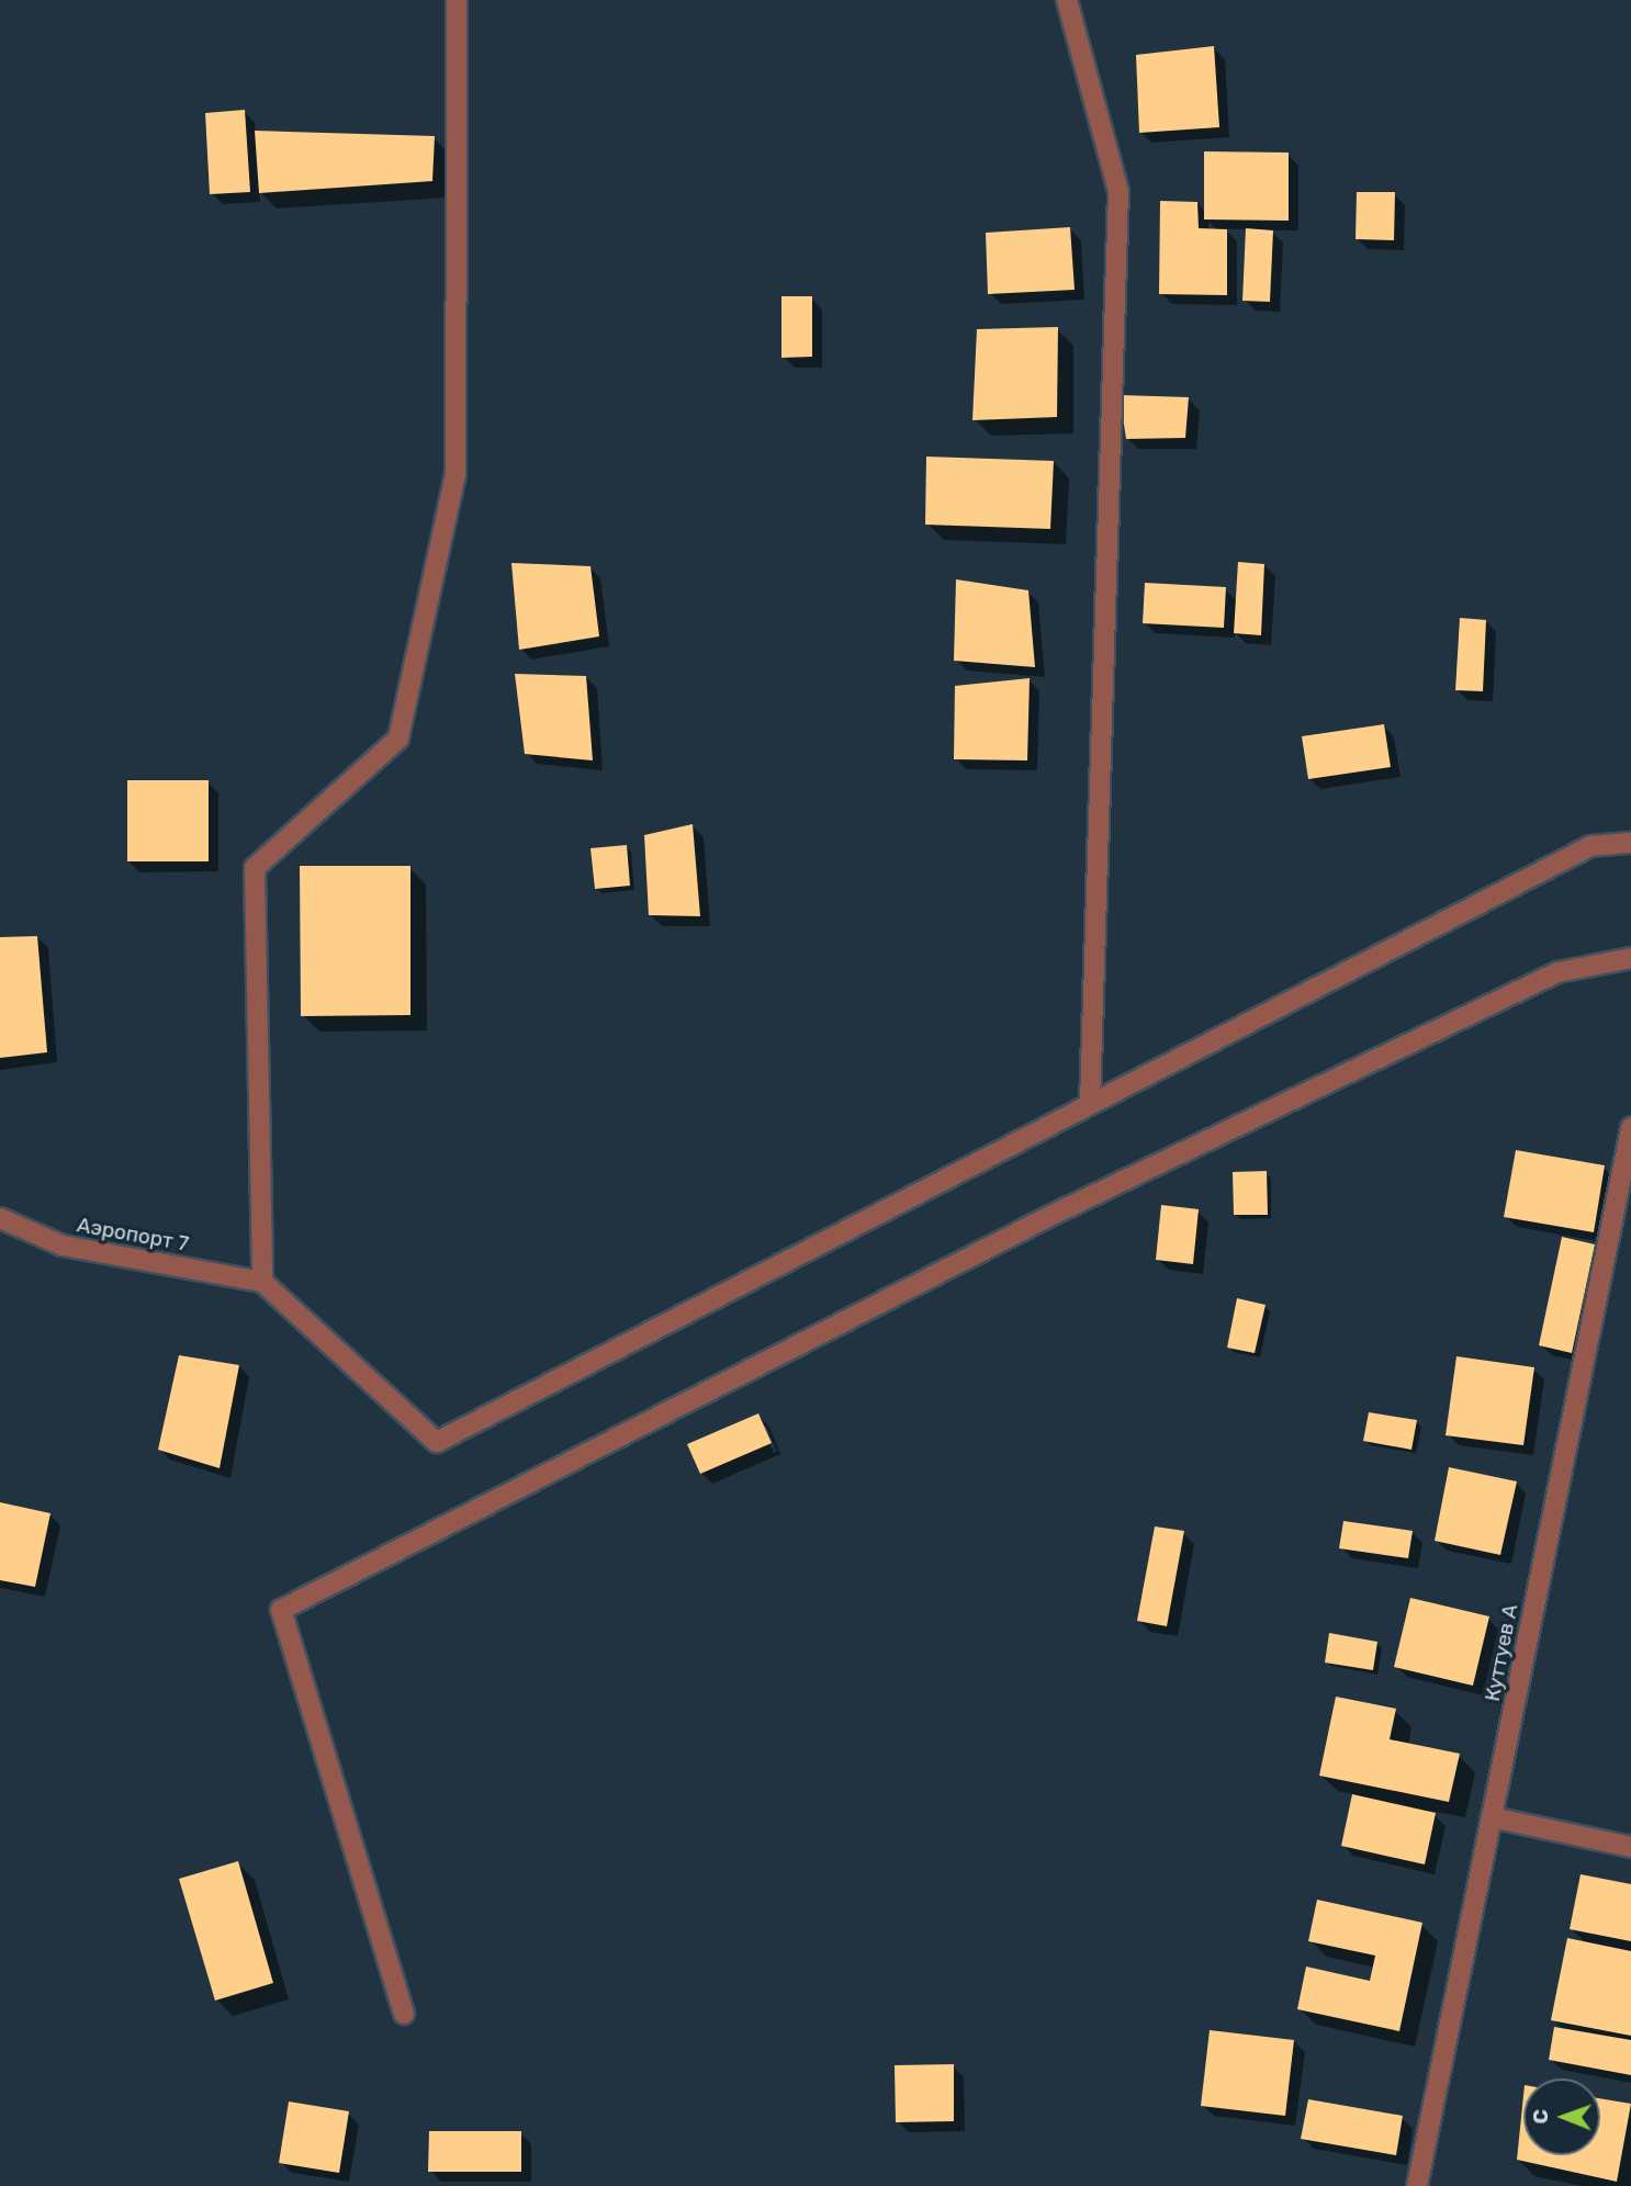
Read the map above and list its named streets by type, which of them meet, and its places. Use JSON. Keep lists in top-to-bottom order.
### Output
{
  "streets": {
    "street": ["Аэропорт 7", "Куттуев А"]
  },
  "north": "left"
}
